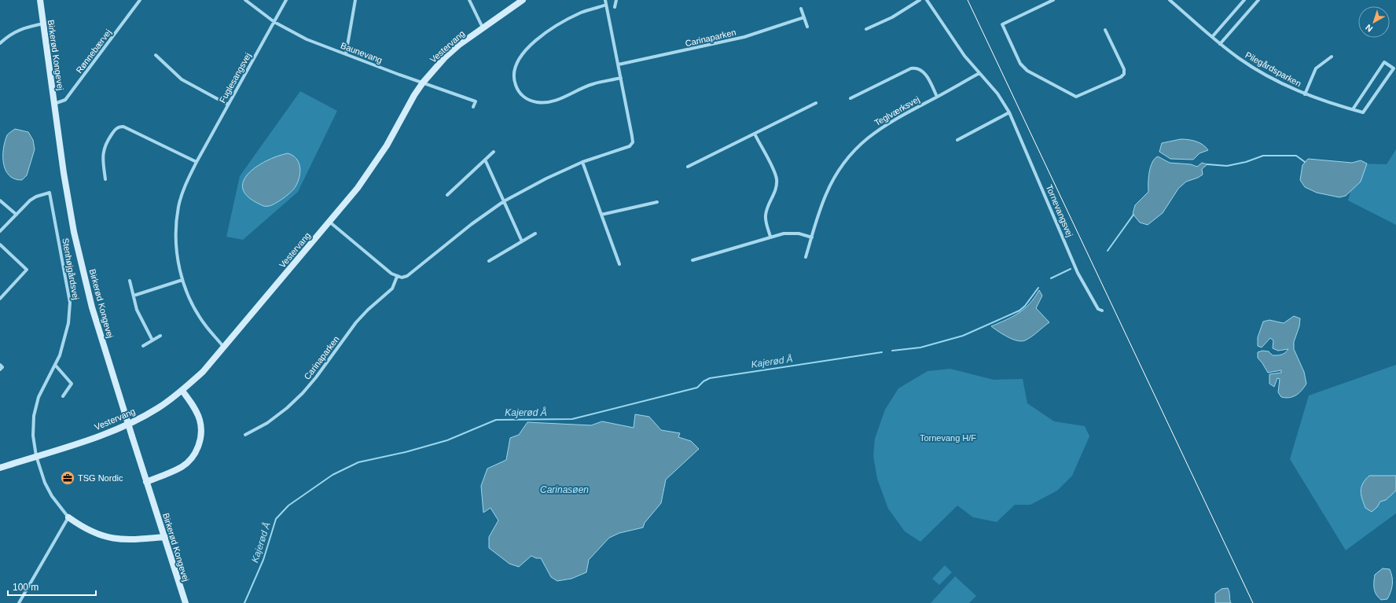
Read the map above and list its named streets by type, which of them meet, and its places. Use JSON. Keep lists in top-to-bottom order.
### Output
{
  "streets": {
    "main road": ["Vestervang", "Birkerød Kongevej"],
    "street": [
      "Carinaparken",
      "Rønnebærvej",
      "Baunevang",
      "Pilegårdsparken",
      "Fuglesangsvej",
      "Teglværksvej",
      "Tornevangsvej",
      "Stenhøjgårdsvej"
    ]
  },
  "crossings": [
    ["Vestervang", "Baunevang"],
    ["Vestervang", "Fuglesangsvej"],
    ["Vestervang", "Stenhøjgårdsvej"],
    ["Rønnebærvej", "Birkerød Kongevej"],
    ["Baunevang", "Fuglesangsvej"],
    ["Teglværksvej", "Tornevangsvej"]
  ],
  "water": ["Kajerød Å", "Carinasøen"],
  "parks": ["Tornevang H/F"],
  "places": {
    "office": ["TSG Nordic"]
  },
  "scale_bar": "100 m",
  "north": "bottom left"
}
